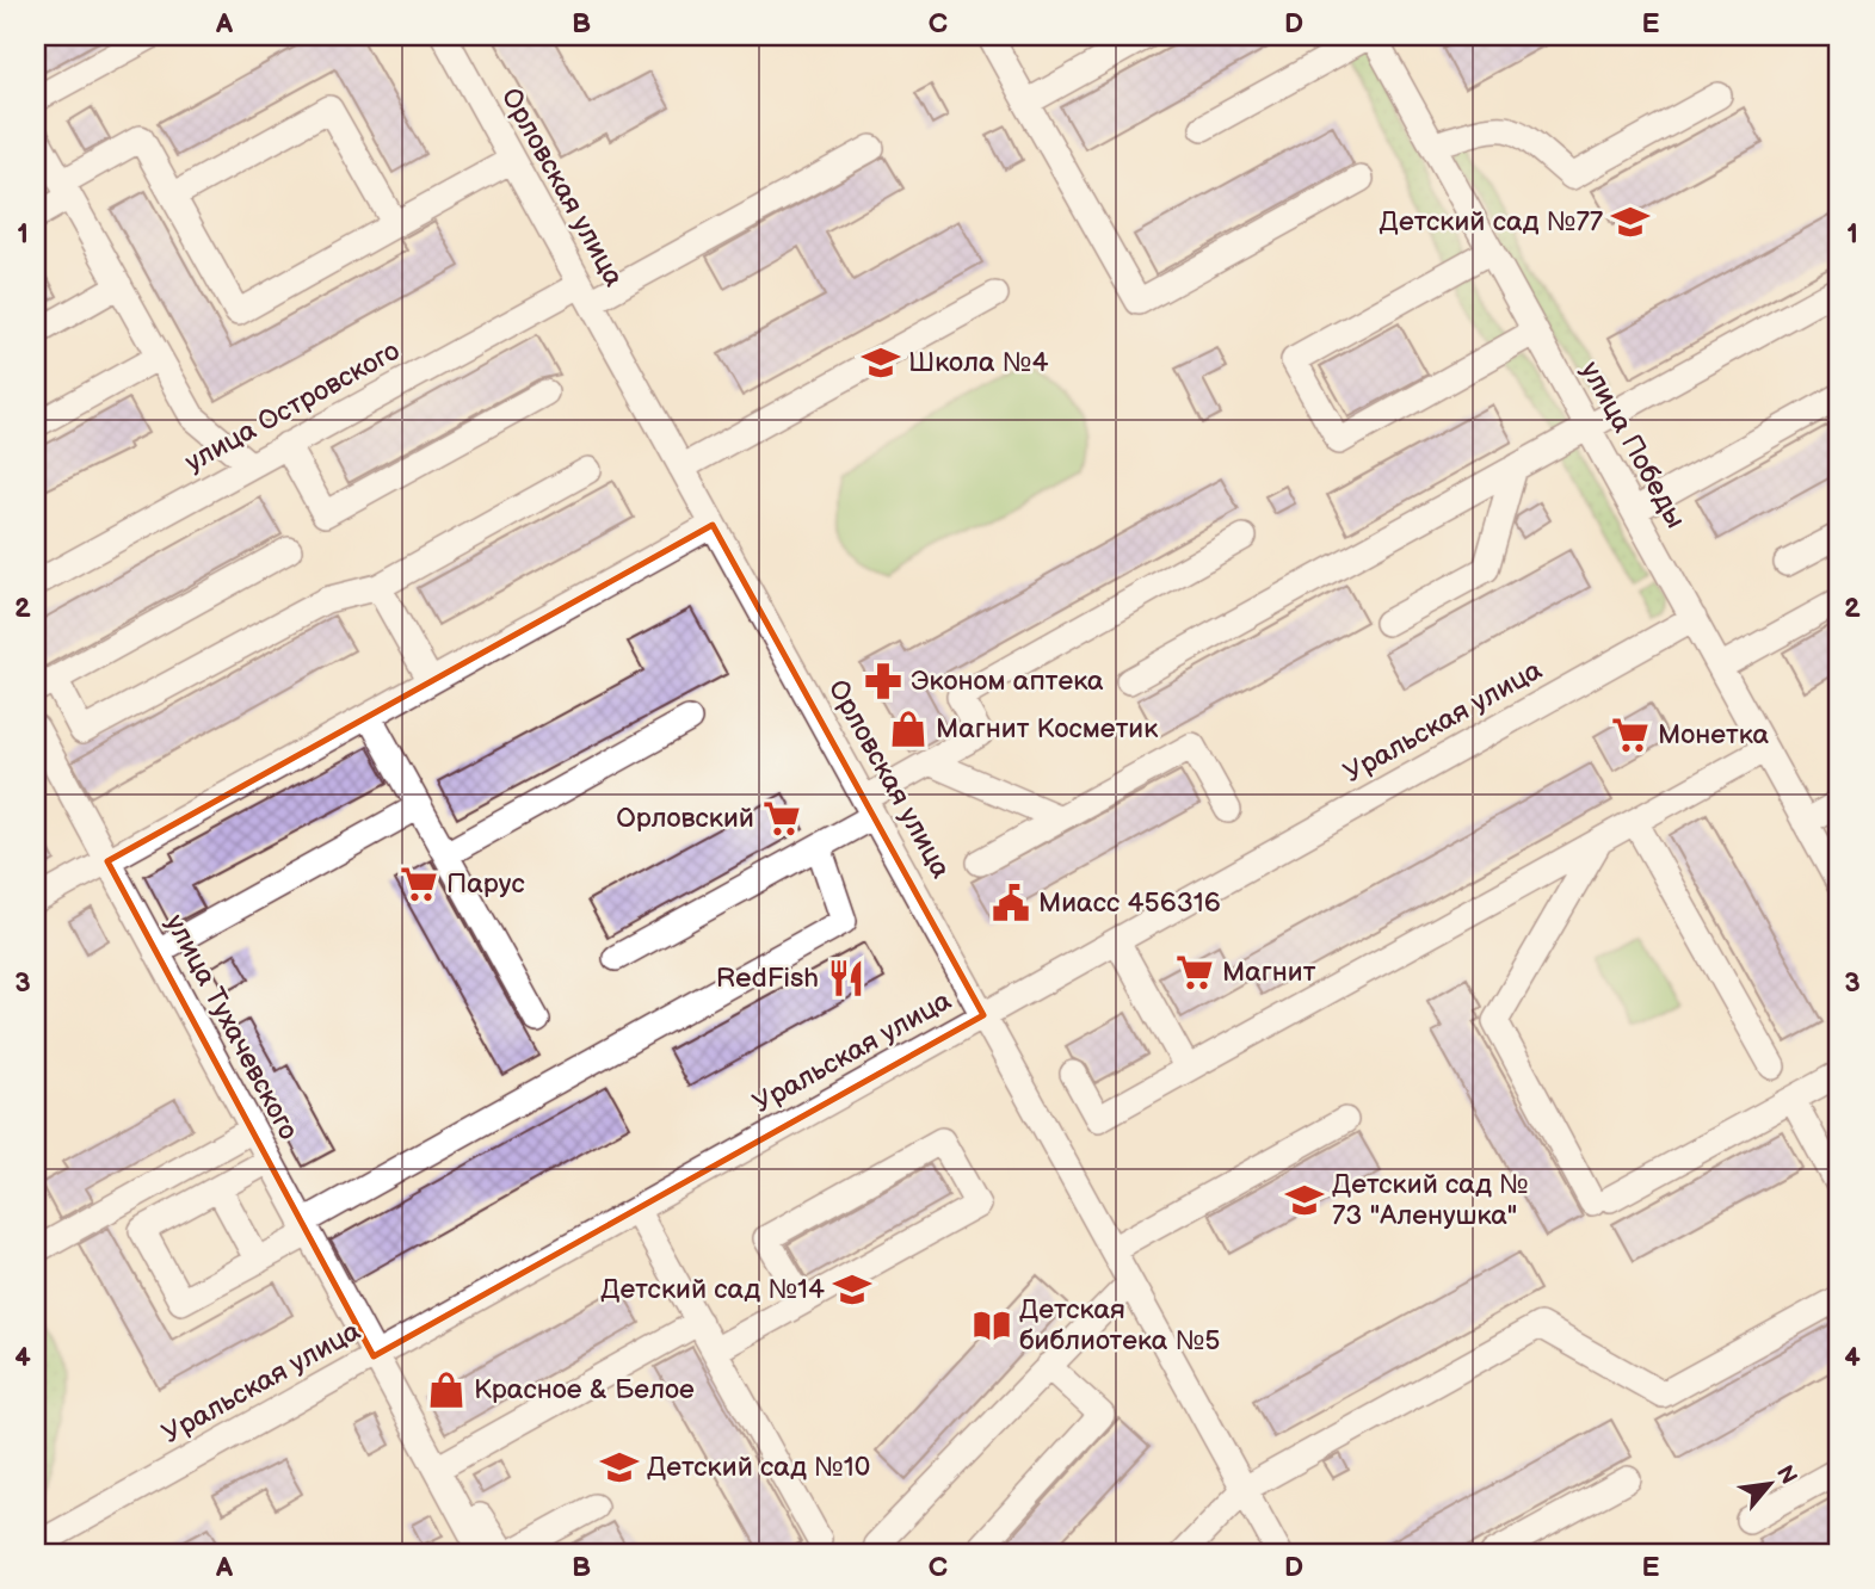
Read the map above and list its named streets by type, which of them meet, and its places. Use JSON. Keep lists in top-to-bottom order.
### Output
{
  "streets": {
    "street": [
      "Орловская улица",
      "улица Островского",
      "улица Победы",
      "Уральская улица",
      "улица Тухачевского"
    ]
  },
  "crossings": [
    ["Орловская улица", "улица Островского"],
    ["Орловская улица", "Уральская улица"],
    ["улица Победы", "Уральская улица"],
    ["Уральская улица", "улица Тухачевского"]
  ],
  "places": {
    "school or university": [
      "Детский сад №77",
      "Школа №4",
      "Детский сад № 73 \"Аленушка\"",
      "Детский сад №14",
      "Детский сад №10"
    ],
    "pharmacy": ["Эконом аптека"],
    "shop": ["Магнит Косметик", "Красное & Белое"],
    "supermarket": [
      "Монетка",
      "Орловский",
      "Парус",
      "Магнит"
    ],
    "public building": ["Миасс 456316"],
    "restaurant": ["RedFish"],
    "library": ["Детская библиотека №5"]
  },
  "north": "top right",
  "grid": {
    "columns": [
      "A",
      "B",
      "C",
      "D",
      "E"
    ],
    "rows": [
      "1",
      "2",
      "3",
      "4"
    ]
  }
}
